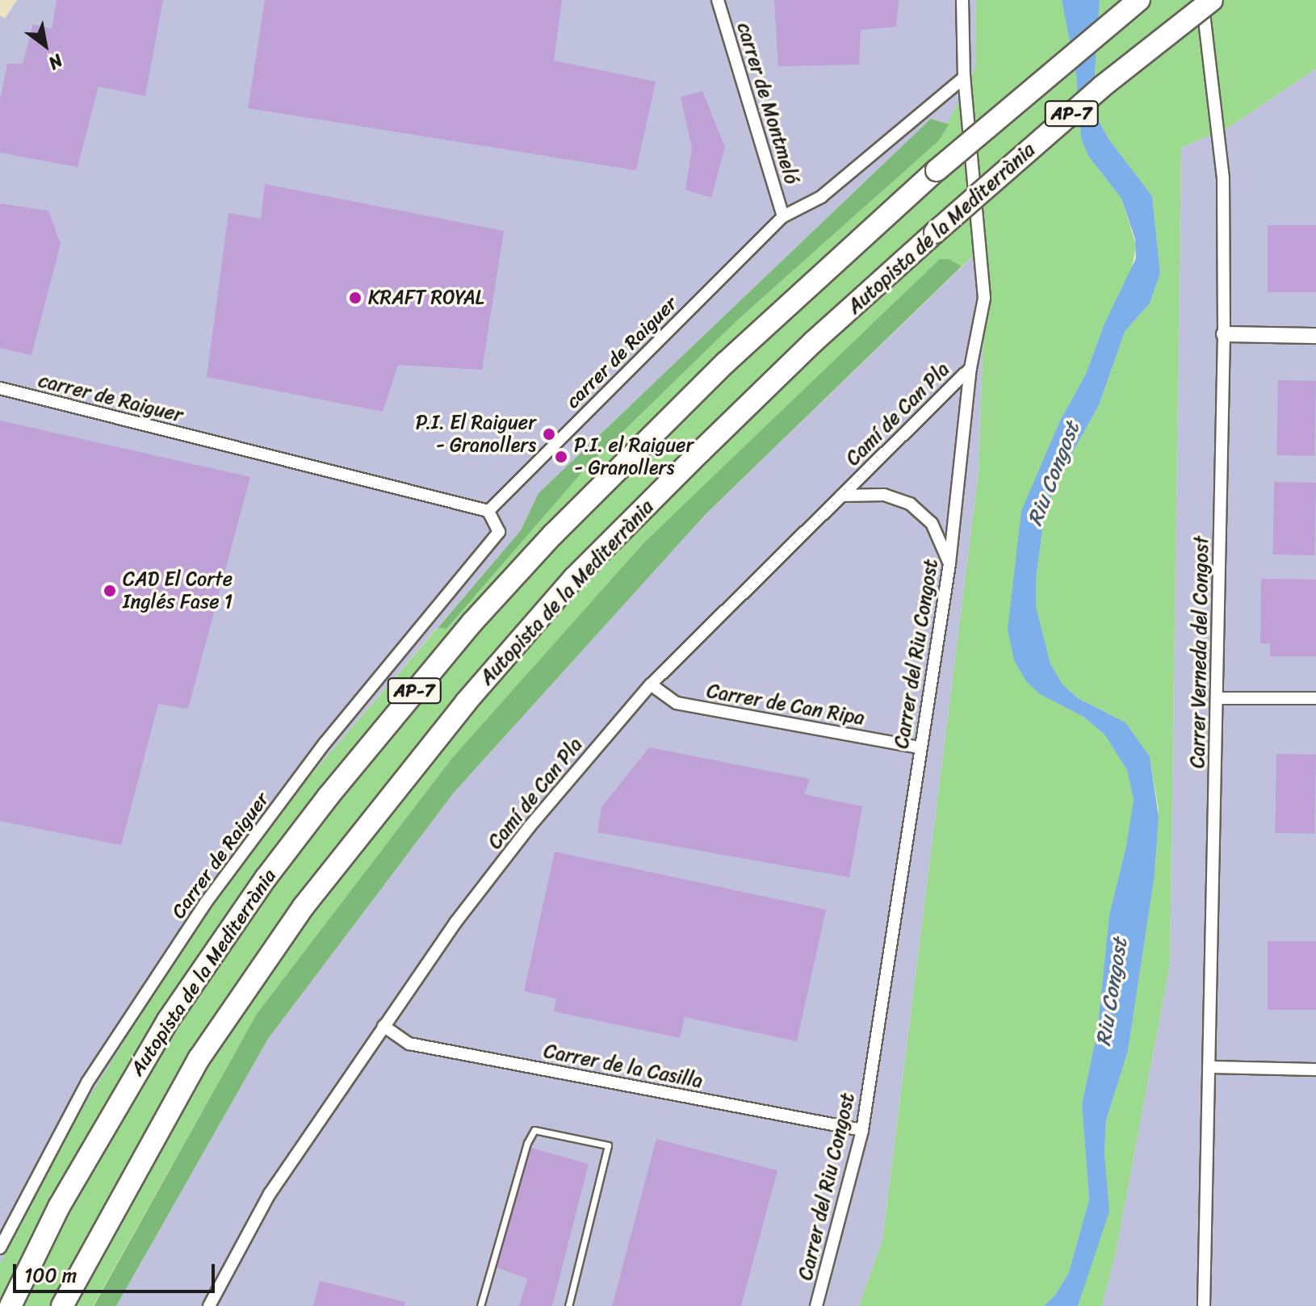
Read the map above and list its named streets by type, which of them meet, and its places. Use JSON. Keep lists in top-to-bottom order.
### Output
{
  "streets": {
    "highway": ["AP-7", "Autopista de la Mediterrània"],
    "street": [
      "carrer de Montmeló",
      "carrer de Raiguer",
      "Camí de Can Pla",
      "Carrer Verneda del Congost",
      "Carrer del Riu Congost",
      "Carrer de Can Ripa",
      "Carrer de Raiguer",
      "Carrer de la Casilla"
    ]
  },
  "crossings": [
    ["carrer de Montmeló", "carrer de Raiguer"],
    ["carrer de Raiguer", "Carrer del Riu Congost"],
    ["carrer de Raiguer", "Carrer de Raiguer"],
    ["Camí de Can Pla", "Carrer del Riu Congost"],
    ["Camí de Can Pla", "Carrer de Can Ripa"],
    ["Camí de Can Pla", "Carrer de la Casilla"],
    ["Carrer del Riu Congost", "Carrer de Can Ripa"],
    ["Carrer del Riu Congost", "Carrer de la Casilla"]
  ],
  "water": ["Riu Congost"],
  "places": [
    "KRAFT ROYAL",
    "P.I. El Raiguer - Granollers",
    "P.I. el Raiguer - Granollers",
    "CAD El Corte Inglés Fase 1"
  ],
  "scale_bar": "100 m",
  "north": "bottom right"
}
